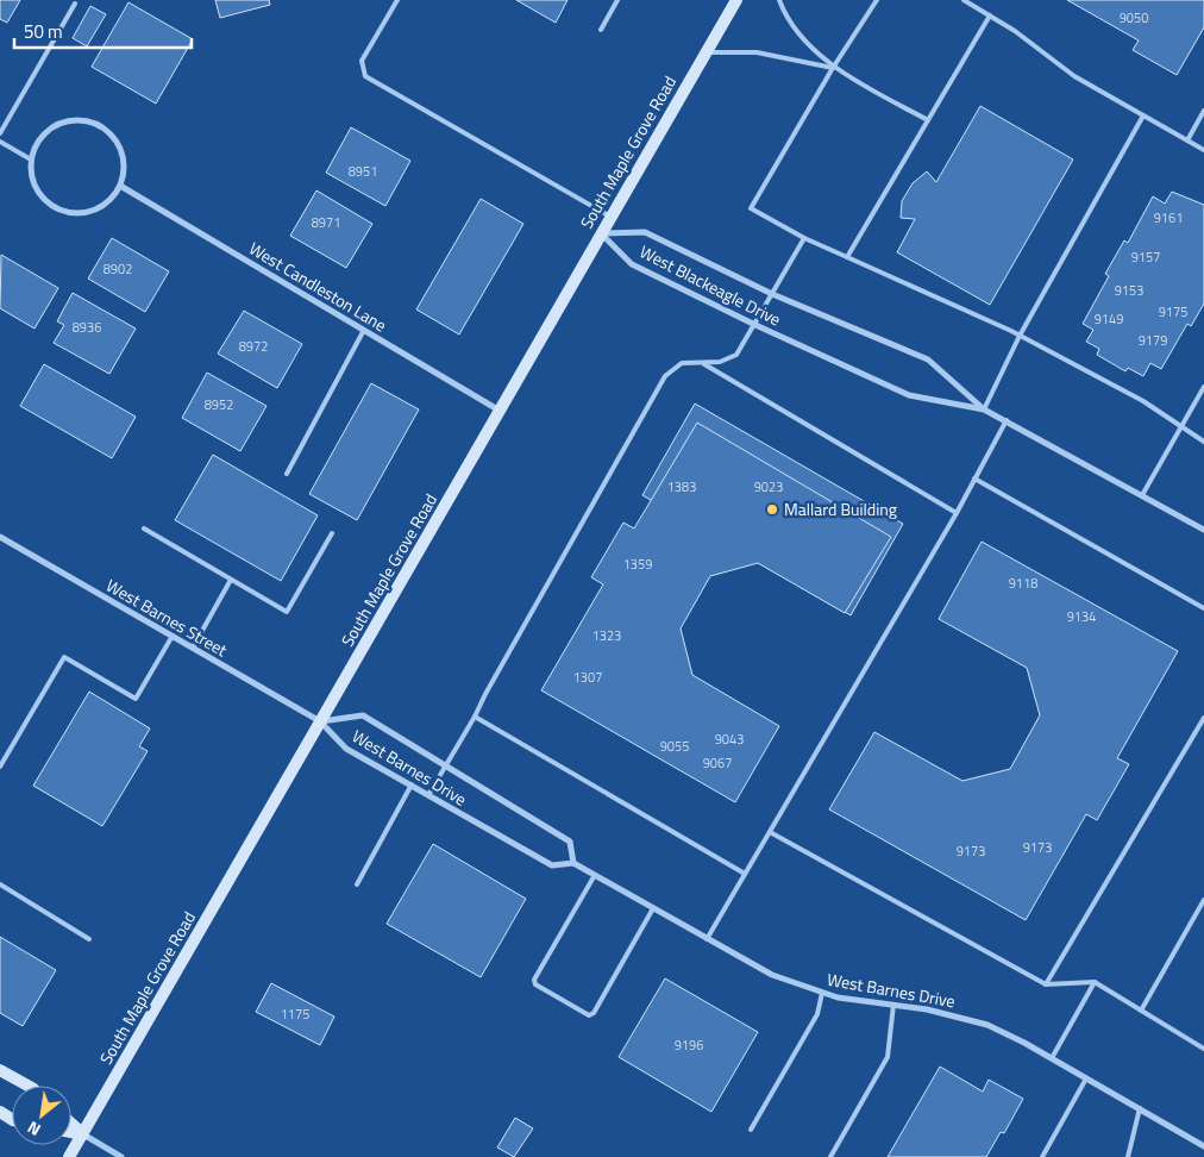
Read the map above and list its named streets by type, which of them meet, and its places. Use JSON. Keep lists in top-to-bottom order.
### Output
{
  "streets": {
    "main road": ["South Maple Grove Road"],
    "street": [
      "West Blackeagle Drive",
      "West Candleston Lane",
      "West Barnes Street",
      "West Barnes Drive"
    ]
  },
  "crossings": [
    ["South Maple Grove Road", "West Blackeagle Drive"],
    ["South Maple Grove Road", "West Candleston Lane"],
    ["South Maple Grove Road", "West Barnes Street"],
    ["South Maple Grove Road", "West Barnes Drive"],
    ["West Barnes Street", "West Barnes Drive"]
  ],
  "places": ["Mallard Building"],
  "house_numbers": [
    "9050",
    "8951",
    "9161",
    "8971",
    "9157",
    "8902",
    "9153",
    "9175",
    "9149",
    "8936",
    "9179",
    "8972",
    "8952",
    "1383",
    "9023",
    "1359",
    "9118",
    "9134",
    "1323",
    "1307",
    "9043",
    "9055",
    "9067",
    "9173",
    "9173",
    "1175",
    "9196"
  ],
  "scale_bar": "50 m",
  "north": "bottom left"
}
